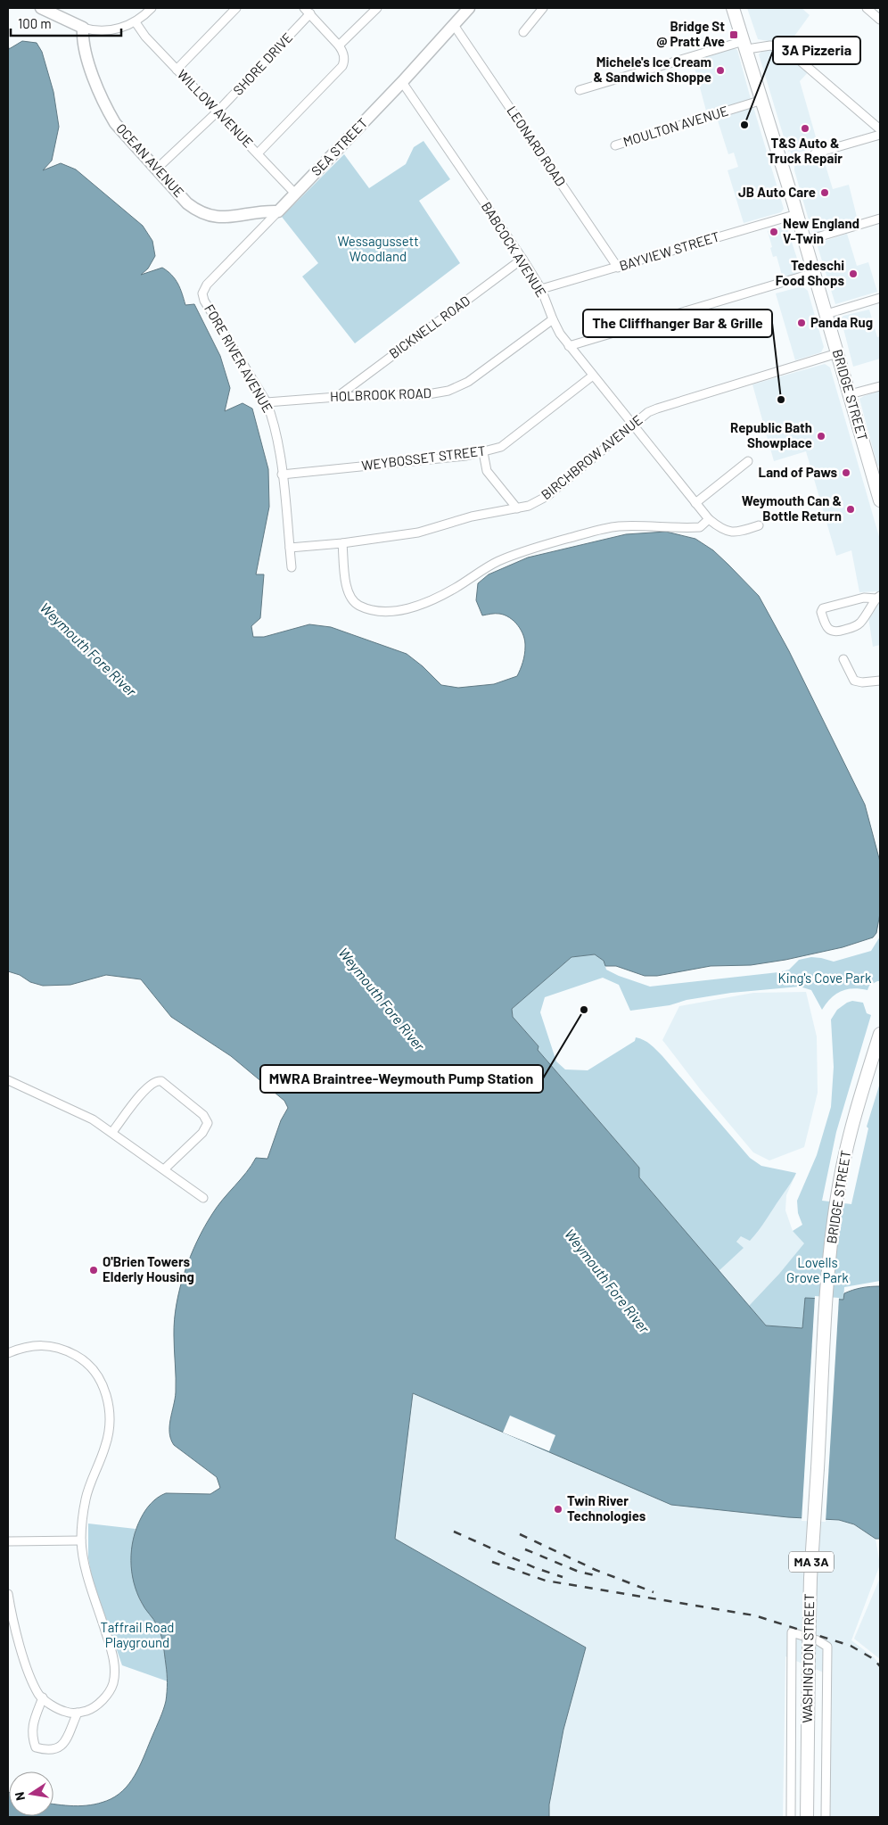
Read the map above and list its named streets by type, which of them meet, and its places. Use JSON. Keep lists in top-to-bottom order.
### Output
{
  "streets": {
    "main road": ["BRIDGE STREET", "MA 3A", "WASHINGTON STREET"],
    "street": [
      "SHORE DRIVE",
      "WILLOW AVENUE",
      "MOULTON AVENUE",
      "LEONARD ROAD",
      "SEA STREET",
      "OCEAN AVENUE",
      "BABCOCK AVENUE",
      "BAYVIEW STREET",
      "BICKNELL ROAD",
      "FORE RIVER AVENUE",
      "HOLBROOK ROAD",
      "BIRCHBROW AVENUE",
      "WEYBOSSET STREET"
    ]
  },
  "crossings": [
    ["SHORE DRIVE", "WILLOW AVENUE"],
    ["SHORE DRIVE", "OCEAN AVENUE"],
    ["WILLOW AVENUE", "SEA STREET"],
    ["MOULTON AVENUE", "BRIDGE STREET"],
    ["LEONARD ROAD", "SEA STREET"],
    ["LEONARD ROAD", "BAYVIEW STREET"],
    ["SEA STREET", "OCEAN AVENUE"],
    ["SEA STREET", "BABCOCK AVENUE"],
    ["SEA STREET", "FORE RIVER AVENUE"],
    ["BABCOCK AVENUE", "BAYVIEW STREET"],
    ["BABCOCK AVENUE", "BICKNELL ROAD"],
    ["BABCOCK AVENUE", "HOLBROOK ROAD"],
    ["BABCOCK AVENUE", "BIRCHBROW AVENUE"],
    ["BABCOCK AVENUE", "WEYBOSSET STREET"],
    ["BAYVIEW STREET", "BRIDGE STREET"],
    ["BICKNELL ROAD", "HOLBROOK ROAD"],
    ["FORE RIVER AVENUE", "HOLBROOK ROAD"],
    ["FORE RIVER AVENUE", "BIRCHBROW AVENUE"],
    ["FORE RIVER AVENUE", "WEYBOSSET STREET"],
    ["BRIDGE STREET", "BIRCHBROW AVENUE"],
    ["BRIDGE STREET", "WASHINGTON STREET"]
  ],
  "water": ["Weymouth Fore River"],
  "parks": [
    "Wessagussett Woodland",
    "King's Cove Park",
    "Lovells Grove Park",
    "Taffrail Road Playground"
  ],
  "places": {
    "transit": ["Bridge St @ Pratt Ave"],
    "other": [
      "Michele's Ice Cream & Sandwich Shoppe",
      "3A Pizzeria",
      "T&S Auto & Truck Repair",
      "JB Auto Care",
      "New England V-Twin",
      "Tedeschi Food Shops",
      "Panda Rug",
      "The Cliffhanger Bar & Grille",
      "Republic Bath Showplace",
      "Land of Paws",
      "Weymouth Can & Bottle Return",
      "MWRA Braintree-Weymouth Pump Station",
      "O'Brien Towers Elderly Housing",
      "Twin River Technologies"
    ]
  },
  "scale_bar": "100 m",
  "north": "left"
}
